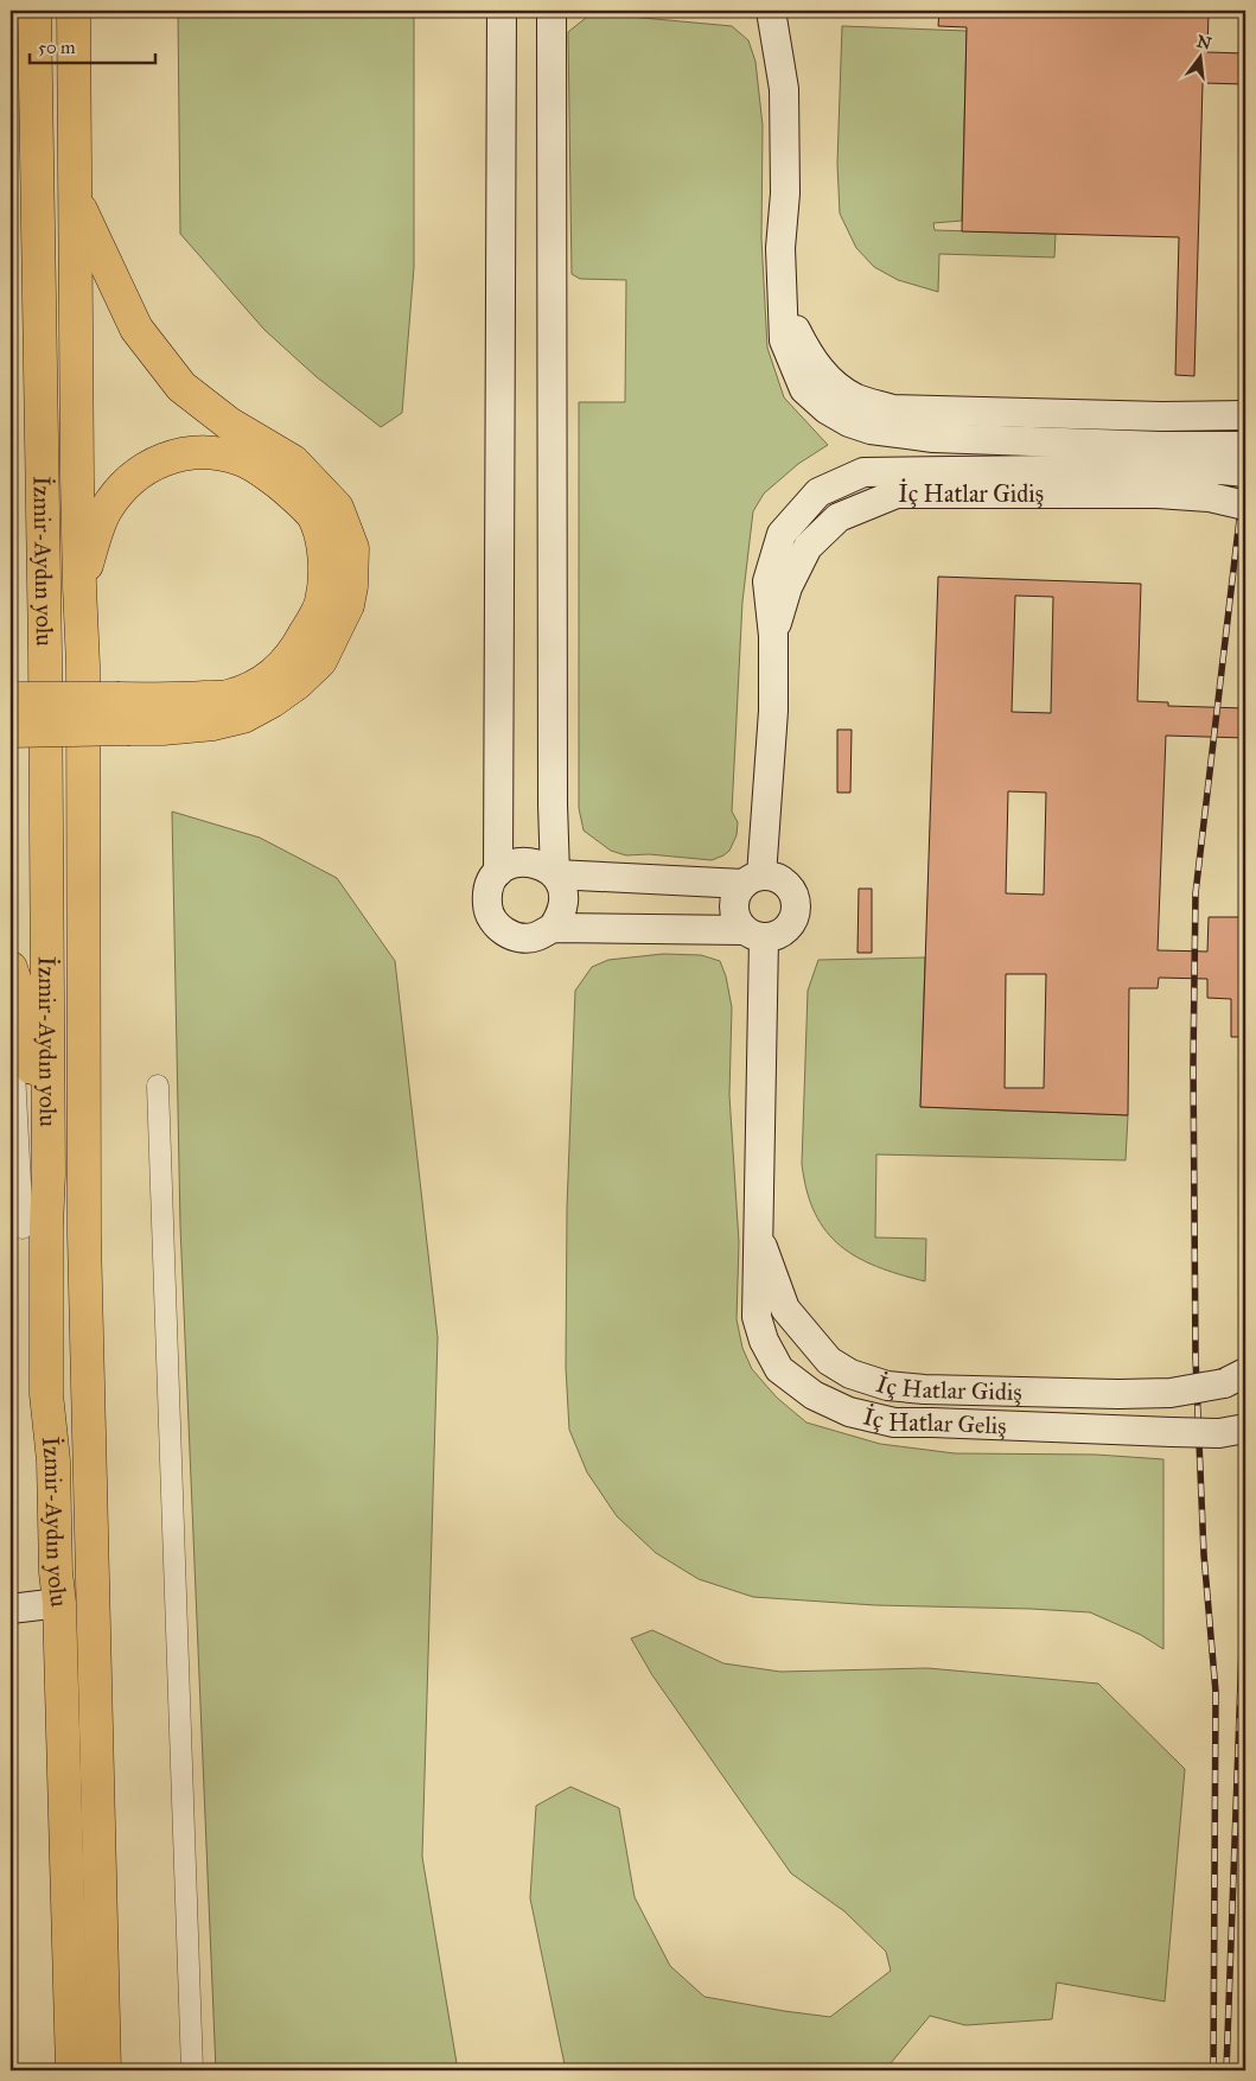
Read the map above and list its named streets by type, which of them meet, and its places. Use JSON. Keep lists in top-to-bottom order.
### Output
{
  "streets": {
    "highway": ["İzmir-Aydın yolu"],
    "street": ["İç Hatlar Gidiş", "İç Hatlar Geliş"]
  },
  "crossings": [
    ["İç Hatlar Gidiş", "İç Hatlar Geliş"]
  ],
  "scale_bar": "50 m",
  "north": "top"
}
